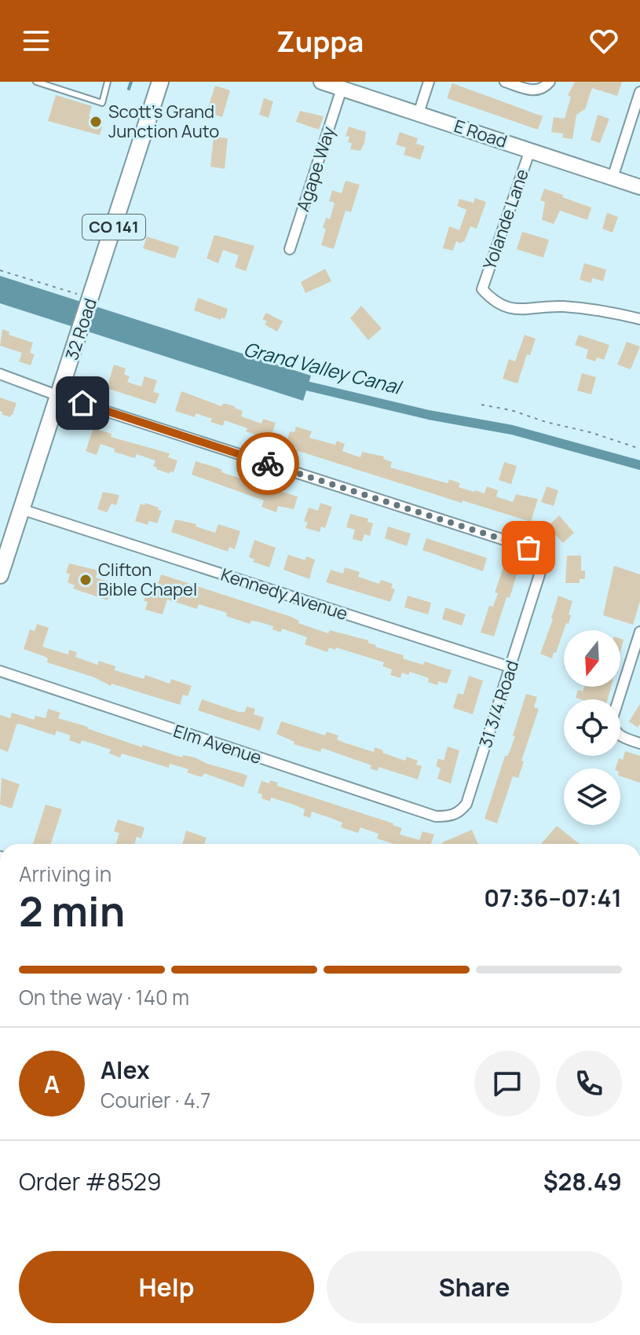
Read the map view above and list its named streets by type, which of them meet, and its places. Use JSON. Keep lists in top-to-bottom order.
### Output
{
  "streets": {
    "main road": ["CO 141", "32 Road"],
    "street": [
      "E Road",
      "Agape Way",
      "Yolande Lane",
      "Kennedy Avenue",
      "31 3/4 Road",
      "Elm Avenue"
    ]
  },
  "crossings": [
    ["E Road", "Agape Way"],
    ["E Road", "Yolande Lane"],
    ["32 Road", "Kennedy Avenue"],
    ["32 Road", "31 3/4 Road"],
    ["Kennedy Avenue", "31 3/4 Road"],
    ["31 3/4 Road", "Elm Avenue"]
  ],
  "water": ["Grand Valley Canal"],
  "places": ["Scott's Grand Junction Auto", "Clifton Bible Chapel"],
  "north": "bottom",
  "page": {
    "header": "Zuppa",
    "heading": ["2 min", "Arriving in", "07:36–07:41"],
    "panel": [
      "Alex",
      "Courier · 4.7",
      "Order #8529",
      "$28.49"
    ],
    "bar": "On the way · 140 m",
    "round": "A",
    "buttons": ["Help", "Share"]
  }
}
